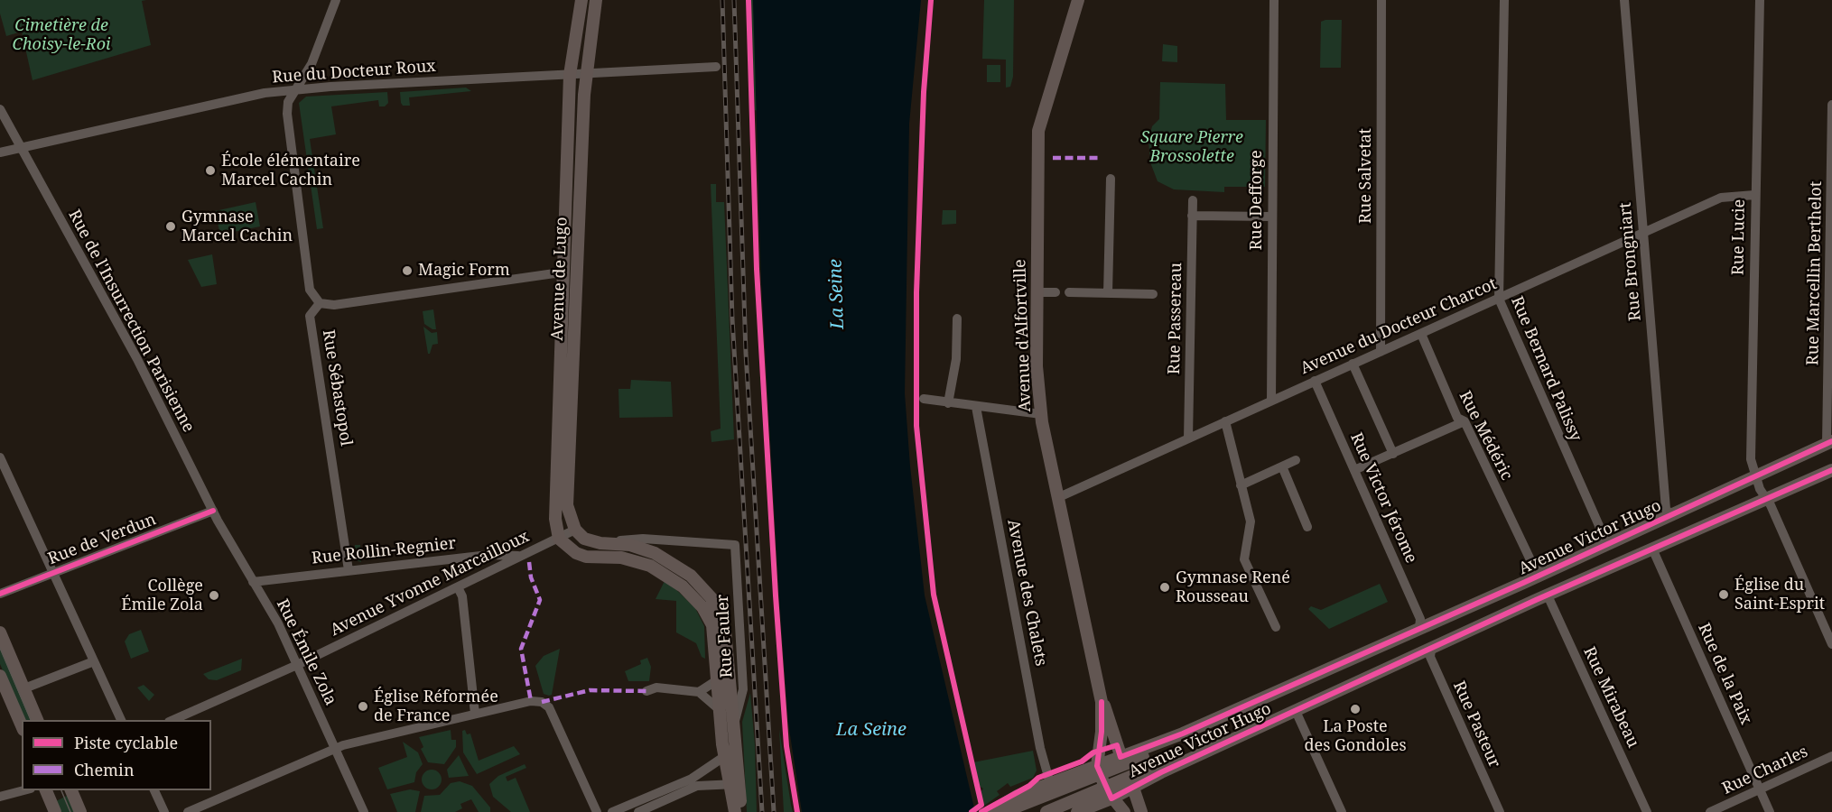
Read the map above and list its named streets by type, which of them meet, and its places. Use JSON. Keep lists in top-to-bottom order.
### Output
{
  "streets": {
    "main road": ["Avenue de Lugo", "Avenue d'Alfortville", "Avenue Victor Hugo"],
    "street": [
      "Rue du Docteur Roux",
      "Rue Salvetat",
      "Rue Defforge",
      "Rue Lucie",
      "Rue Brongniart",
      "Rue Marcellin Berthelot",
      "Rue Passereau",
      "Rue de l'Insurrection Parisienne",
      "Avenue du Docteur Charcot",
      "Rue Bernard Palissy",
      "Rue Sébastopol",
      "Rue Médéric",
      "Rue Victor Jérome",
      "Rue de Verdun",
      "Rue Rollin-Regnier",
      "Avenue Yvonne Marcailloux",
      "Avenue des Chalets",
      "Rue Fauler",
      "Rue Émile Zola",
      "Rue de la Paix",
      "Rue Mirabeau",
      "Rue Pasteur",
      "Rue Charles"
    ]
  },
  "crossings": [
    ["Rue du Docteur Roux", "Avenue de Lugo"],
    ["Rue du Docteur Roux", "Rue de l'Insurrection Parisienne"],
    ["Rue Salvetat", "Avenue du Docteur Charcot"],
    ["Rue Defforge", "Avenue du Docteur Charcot"],
    ["Rue Lucie", "Avenue du Docteur Charcot"],
    ["Rue Lucie", "Avenue Victor Hugo"],
    ["Rue Brongniart", "Avenue du Docteur Charcot"],
    ["Rue Brongniart", "Avenue Victor Hugo"],
    ["Rue Marcellin Berthelot", "Avenue Victor Hugo"],
    ["Avenue de Lugo", "Avenue Yvonne Marcailloux"],
    ["Rue Passereau", "Avenue du Docteur Charcot"],
    ["Rue de l'Insurrection Parisienne", "Rue de Verdun"],
    ["Rue de l'Insurrection Parisienne", "Rue Émile Zola"],
    ["Avenue du Docteur Charcot", "Avenue d'Alfortville"],
    ["Avenue du Docteur Charcot", "Rue Bernard Palissy"],
    ["Avenue du Docteur Charcot", "Rue Médéric"],
    ["Avenue du Docteur Charcot", "Rue Victor Jérome"],
    ["Avenue d'Alfortville", "Avenue Victor Hugo"],
    ["Rue Bernard Palissy", "Avenue Victor Hugo"],
    ["Rue Sébastopol", "Rue Rollin-Regnier"],
    ["Rue Médéric", "Avenue Victor Hugo"],
    ["Rue Victor Jérome", "Avenue Victor Hugo"],
    ["Avenue Victor Hugo", "Avenue des Chalets"],
    ["Avenue Victor Hugo", "Rue de la Paix"],
    ["Avenue Victor Hugo", "Rue Mirabeau"],
    ["Avenue Victor Hugo", "Rue Pasteur"],
    ["Rue de Verdun", "Rue Émile Zola"],
    ["Rue Rollin-Regnier", "Avenue Yvonne Marcailloux"],
    ["Rue Rollin-Regnier", "Rue Émile Zola"],
    ["Avenue Yvonne Marcailloux", "Rue Émile Zola"],
    ["Rue de la Paix", "Rue Charles"]
  ],
  "water": ["La Seine"],
  "parks": ["Cimetière de Choisy-le-Roi", "Square Pierre Brossolette"],
  "places": [
    "École élémentaire Marcel Cachin",
    "Gymnase Marcel Cachin",
    "Magic Form",
    "Gymnase René Rousseau",
    "Église du Saint-Esprit",
    "Collège Émile Zola",
    "Église Réformée de France",
    "La Poste des Gondoles"
  ],
  "legend": ["Piste cyclable", "Chemin"]
}
